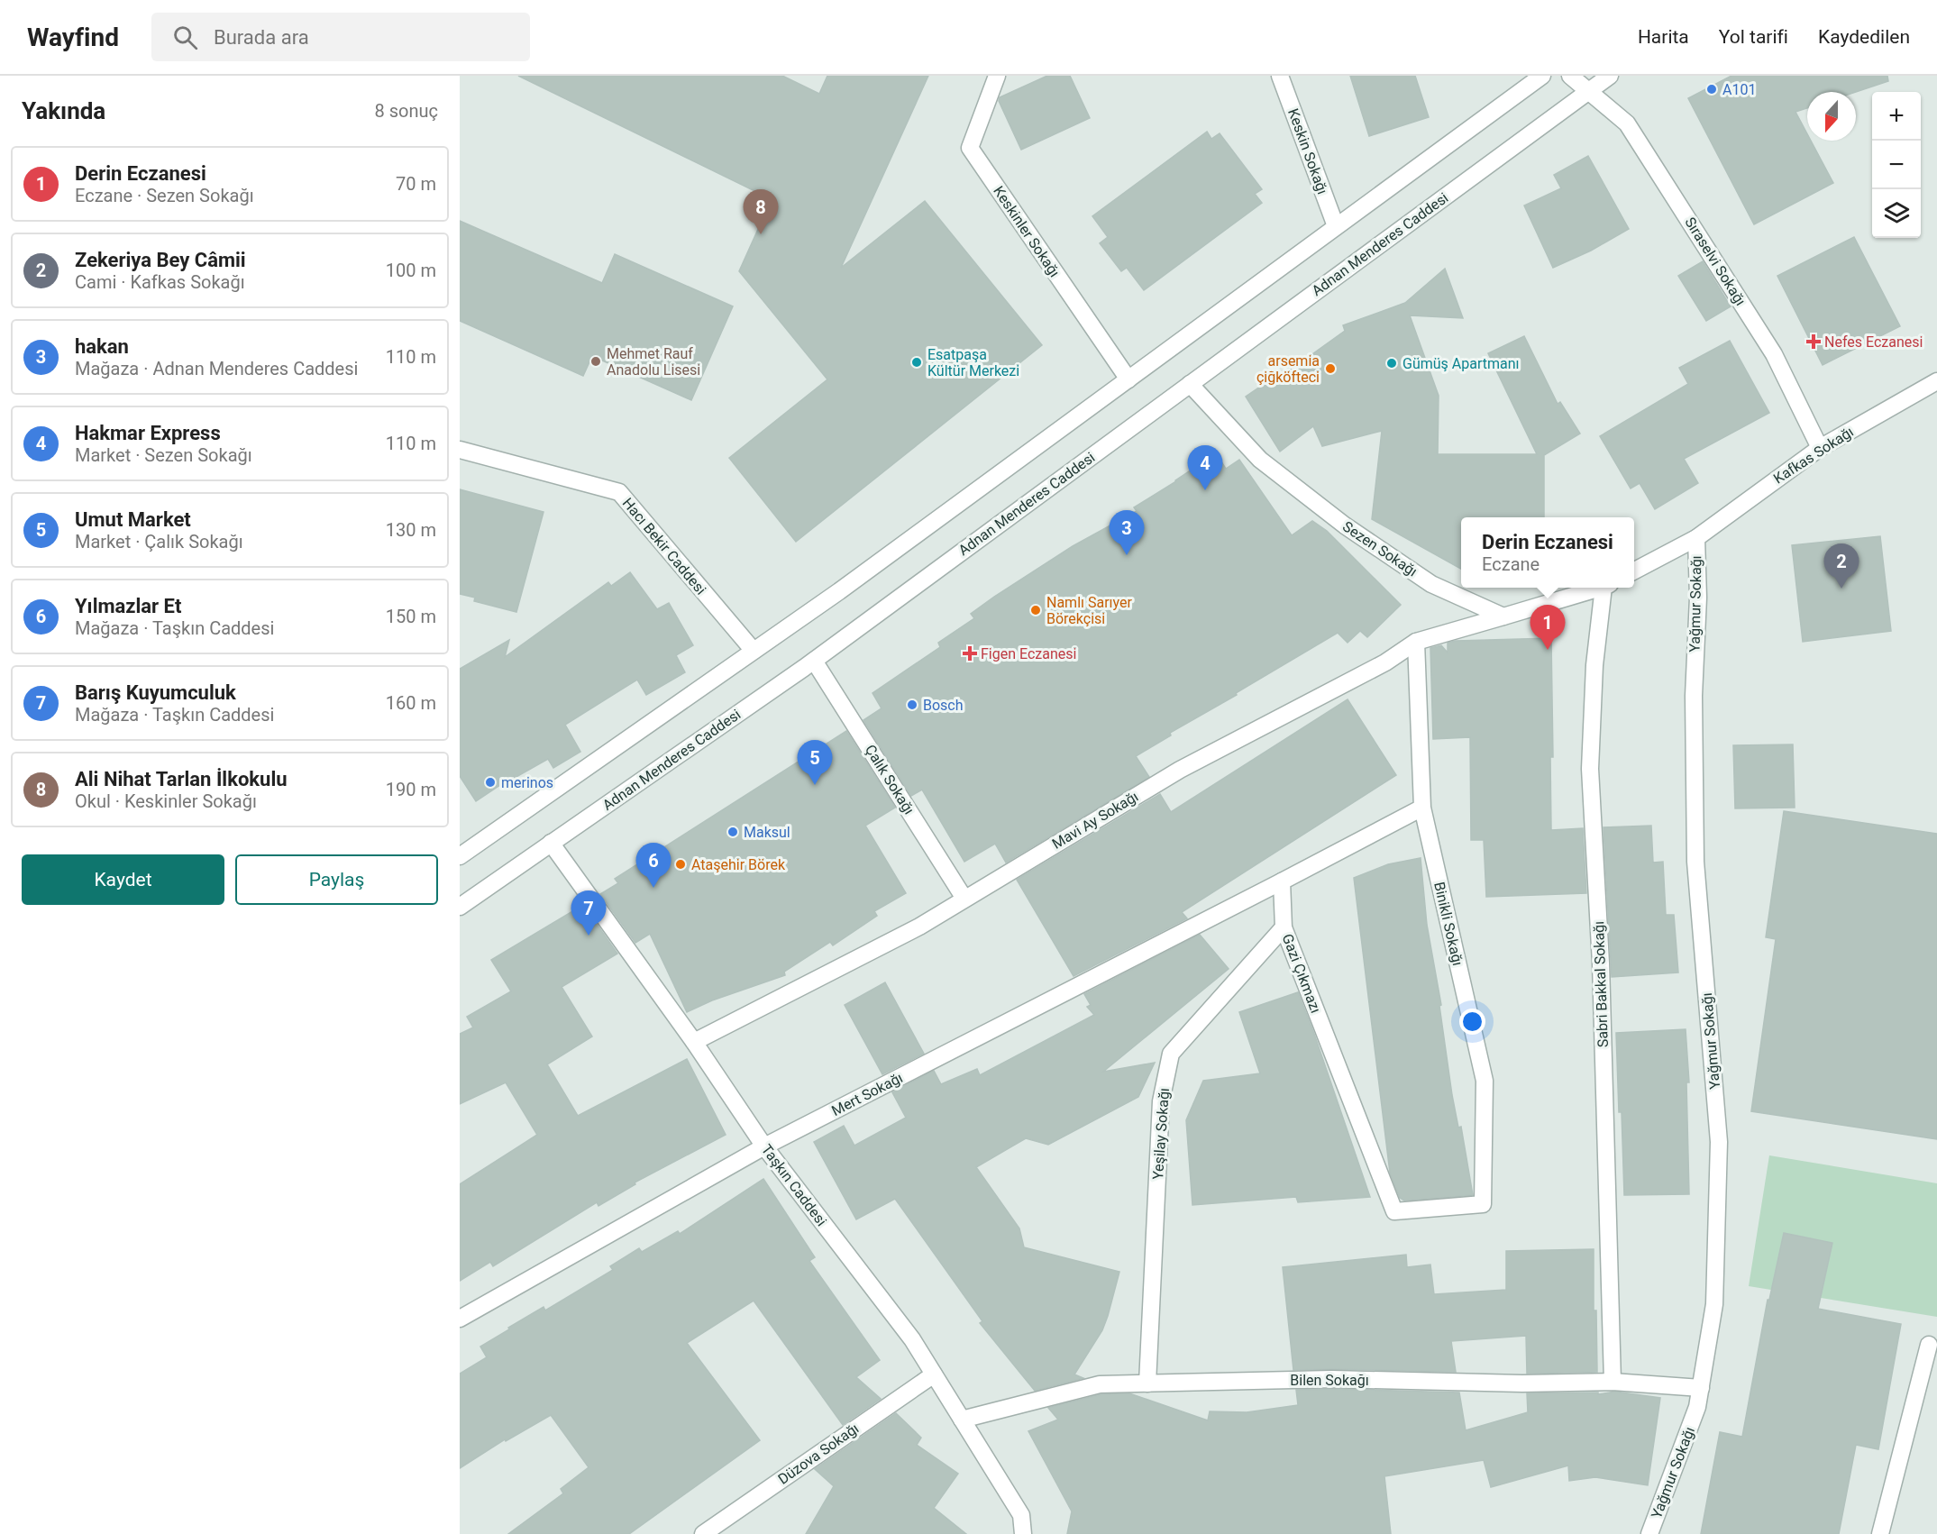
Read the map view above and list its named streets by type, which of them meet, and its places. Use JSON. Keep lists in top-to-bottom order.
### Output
{
  "streets": {
    "street": [
      "Keskin Sokağı",
      "Keskinler Sokağı",
      "Adnan Menderes Caddesi",
      "Sıraselvi Sokağı",
      "Kafkas Sokağı",
      "Hacı Bekir Caddesi",
      "Sezen Sokağı",
      "Yağmur Sokağı",
      "Çalık Sokağı",
      "Mavi Ay Sokağı",
      "Binikli Sokağı",
      "Gazi Çıkmazı",
      "Sabri Bakkal Sokağı",
      "Mert Sokağı",
      "Yeşilay Sokağı",
      "Taşkın Caddesi",
      "Bilen Sokağı",
      "Düzova Sokağı"
    ]
  },
  "crossings": [
    ["Adnan Menderes Caddesi", "Sıraselvi Sokağı"],
    ["Adnan Menderes Caddesi", "Sezen Sokağı"],
    ["Adnan Menderes Caddesi", "Çalık Sokağı"],
    ["Adnan Menderes Caddesi", "Taşkın Caddesi"],
    ["Sıraselvi Sokağı", "Kafkas Sokağı"],
    ["Kafkas Sokağı", "Yağmur Sokağı"],
    ["Sezen Sokağı", "Mavi Ay Sokağı"],
    ["Yağmur Sokağı", "Bilen Sokağı"],
    ["Çalık Sokağı", "Mavi Ay Sokağı"],
    ["Mavi Ay Sokağı", "Binikli Sokağı"],
    ["Mavi Ay Sokağı", "Taşkın Caddesi"],
    ["Binikli Sokağı", "Gazi Çıkmazı"],
    ["Gazi Çıkmazı", "Mert Sokağı"],
    ["Gazi Çıkmazı", "Yeşilay Sokağı"],
    ["Sabri Bakkal Sokağı", "Bilen Sokağı"],
    ["Mert Sokağı", "Taşkın Caddesi"],
    ["Yeşilay Sokağı", "Bilen Sokağı"],
    ["Taşkın Caddesi", "Bilen Sokağı"],
    ["Taşkın Caddesi", "Düzova Sokağı"]
  ],
  "places": {
    "other": [
      "A101",
      "Mehmet Rauf Anadolu Lisesi",
      "Esatpaşa Kültür Merkezi",
      "Gümüş Apartmanı",
      "arsemia çiğköfteci",
      "Namlı Sarıyer Börekçisi",
      "Bosch",
      "merinos",
      "Maksul",
      "Ataşehir Börek"
    ],
    "health": ["Nefes Eczanesi", "Figen Eczanesi"]
  },
  "north": "bottom",
  "page": {
    "header": "Wayfind",
    "search": "Burada ara",
    "nav": ["Harita", "Yol tarifi", "Kaydedilen"],
    "heading": ["Yakında", "8 sonuç"],
    "map_buttons": ["+", "−"],
    "list": [
      {
        "mark": "1",
        "name": "Derin Eczanesi",
        "note": "Eczane · Sezen Sokağı",
        "value": "70 m"
      },
      {
        "mark": "2",
        "name": "Zekeriya Bey Câmii",
        "note": "Cami · Kafkas Sokağı",
        "value": "100 m"
      },
      {
        "mark": "3",
        "name": "hakan",
        "note": "Mağaza · Adnan Menderes Caddesi",
        "value": "110 m"
      },
      {
        "mark": "4",
        "name": "Hakmar Express",
        "note": "Market · Sezen Sokağı",
        "value": "110 m"
      },
      {
        "mark": "5",
        "name": "Umut Market",
        "note": "Market · Çalık Sokağı",
        "value": "130 m"
      },
      {
        "mark": "6",
        "name": "Yılmazlar Et",
        "note": "Mağaza · Taşkın Caddesi",
        "value": "150 m"
      },
      {
        "mark": "7",
        "name": "Barış Kuyumculuk",
        "note": "Mağaza · Taşkın Caddesi",
        "value": "160 m"
      },
      {
        "mark": "8",
        "name": "Ali Nihat Tarlan İlkokulu",
        "note": "Okul · Keskinler Sokağı",
        "value": "190 m"
      }
    ],
    "pins": [
      "8",
      "4",
      "3",
      "2",
      "1",
      "5",
      "6",
      "7"
    ],
    "popup": ["Derin Eczanesi", "Eczane"],
    "buttons": ["Kaydet", "Paylaş"]
  }
}
